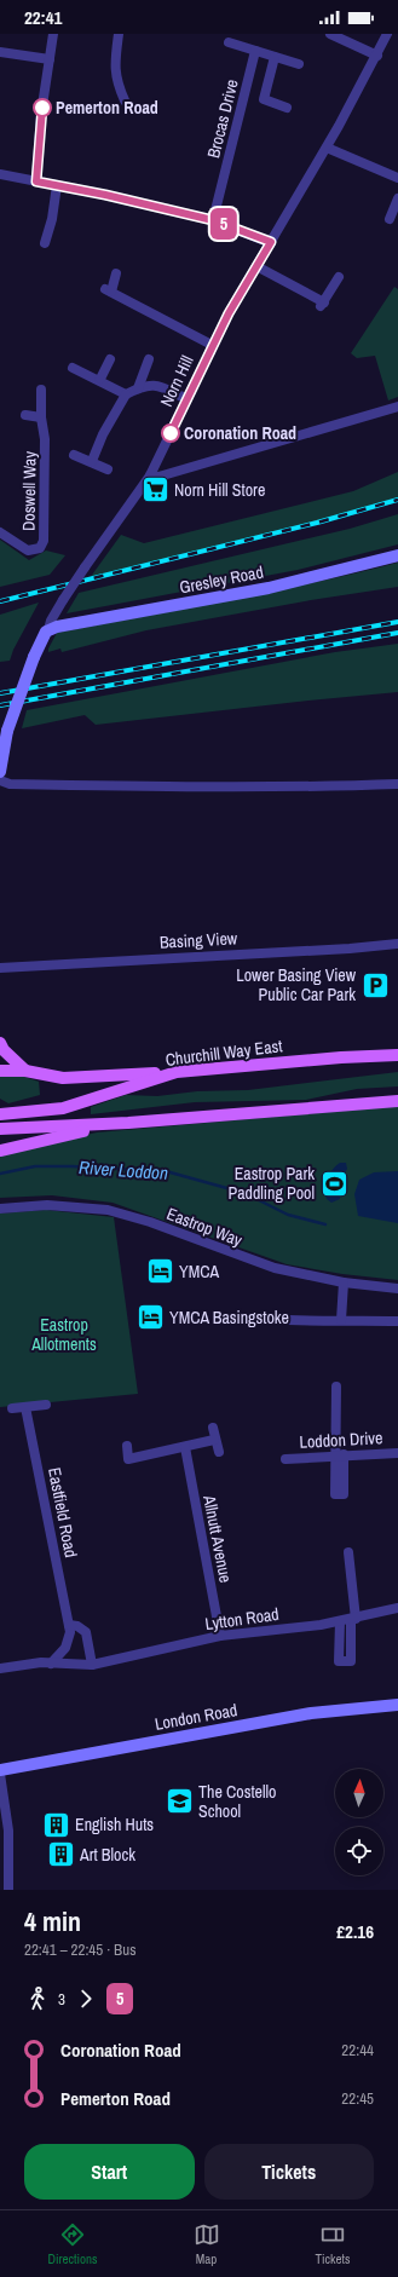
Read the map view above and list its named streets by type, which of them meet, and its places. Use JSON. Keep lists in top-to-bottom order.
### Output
{
  "streets": {
    "main road": ["Churchill Way East"],
    "street": [
      "Brocas Drive",
      "Norn Hill",
      "Doswell Way",
      "Gresley Road",
      "Basing View",
      "Eastrop Way",
      "Loddon Drive",
      "Eastfield Road",
      "Allnutt Avenue",
      "Lytton Road",
      "London Road"
    ]
  },
  "crossings": [
    ["Norn Hill", "Gresley Road"],
    ["Allnutt Avenue", "Lytton Road"]
  ],
  "water": ["River Loddon"],
  "parks": ["Eastrop Allotments"],
  "places": {
    "other": ["Pemerton Road", "Coronation Road"],
    "supermarket": ["Norn Hill Store"],
    "parking": ["Lower Basing View Public Car Park"],
    "sports": ["Eastrop Park Paddling Pool"],
    "hotel": ["YMCA", "YMCA Basingstoke"],
    "school or university": ["The Costello School"],
    "building": ["English Huts", "Art Block"]
  },
  "lines": ["bus line 5"],
  "north": "top",
  "page": {
    "status": "22:41",
    "on_map": "5",
    "heading": ["4 min", "22:41 – 22:45 · Bus", "£2.16"],
    "legs": ["3", "5"],
    "list": [
      {
        "name": "Coronation Road",
        "value": "22:44"
      },
      {
        "name": "Pemerton Road",
        "value": "22:45"
      }
    ],
    "buttons": ["Start", "Tickets"],
    "tabs": ["Directions", "Map", "Tickets"]
  }
}
